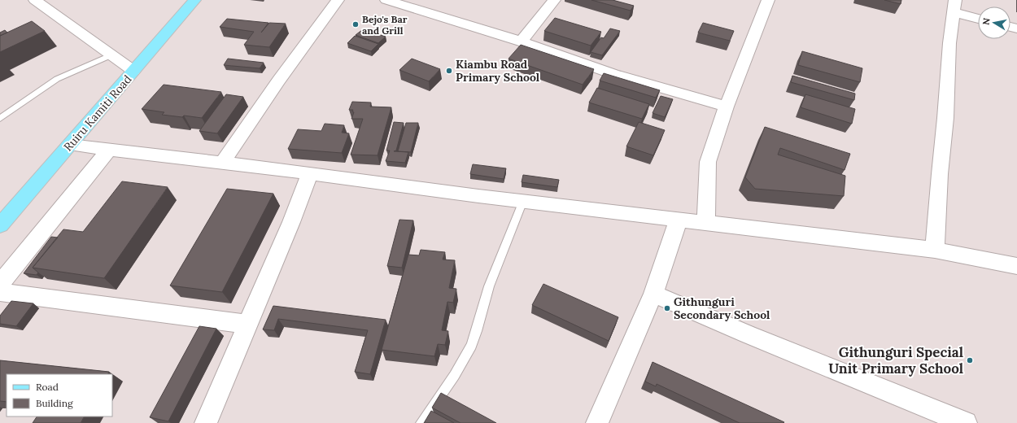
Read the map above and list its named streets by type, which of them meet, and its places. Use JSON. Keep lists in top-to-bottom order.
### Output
{
  "streets": {
    "main road": ["Ruiru Kamiti Road"]
  },
  "places": [
    "Bejo's Bar and Grill",
    "Kiambu Road Primary School",
    "Githunguri Secondary School",
    "Githunguri Special Unit Primary School"
  ],
  "legend": ["Road", "Building"],
  "north": "left"
}
